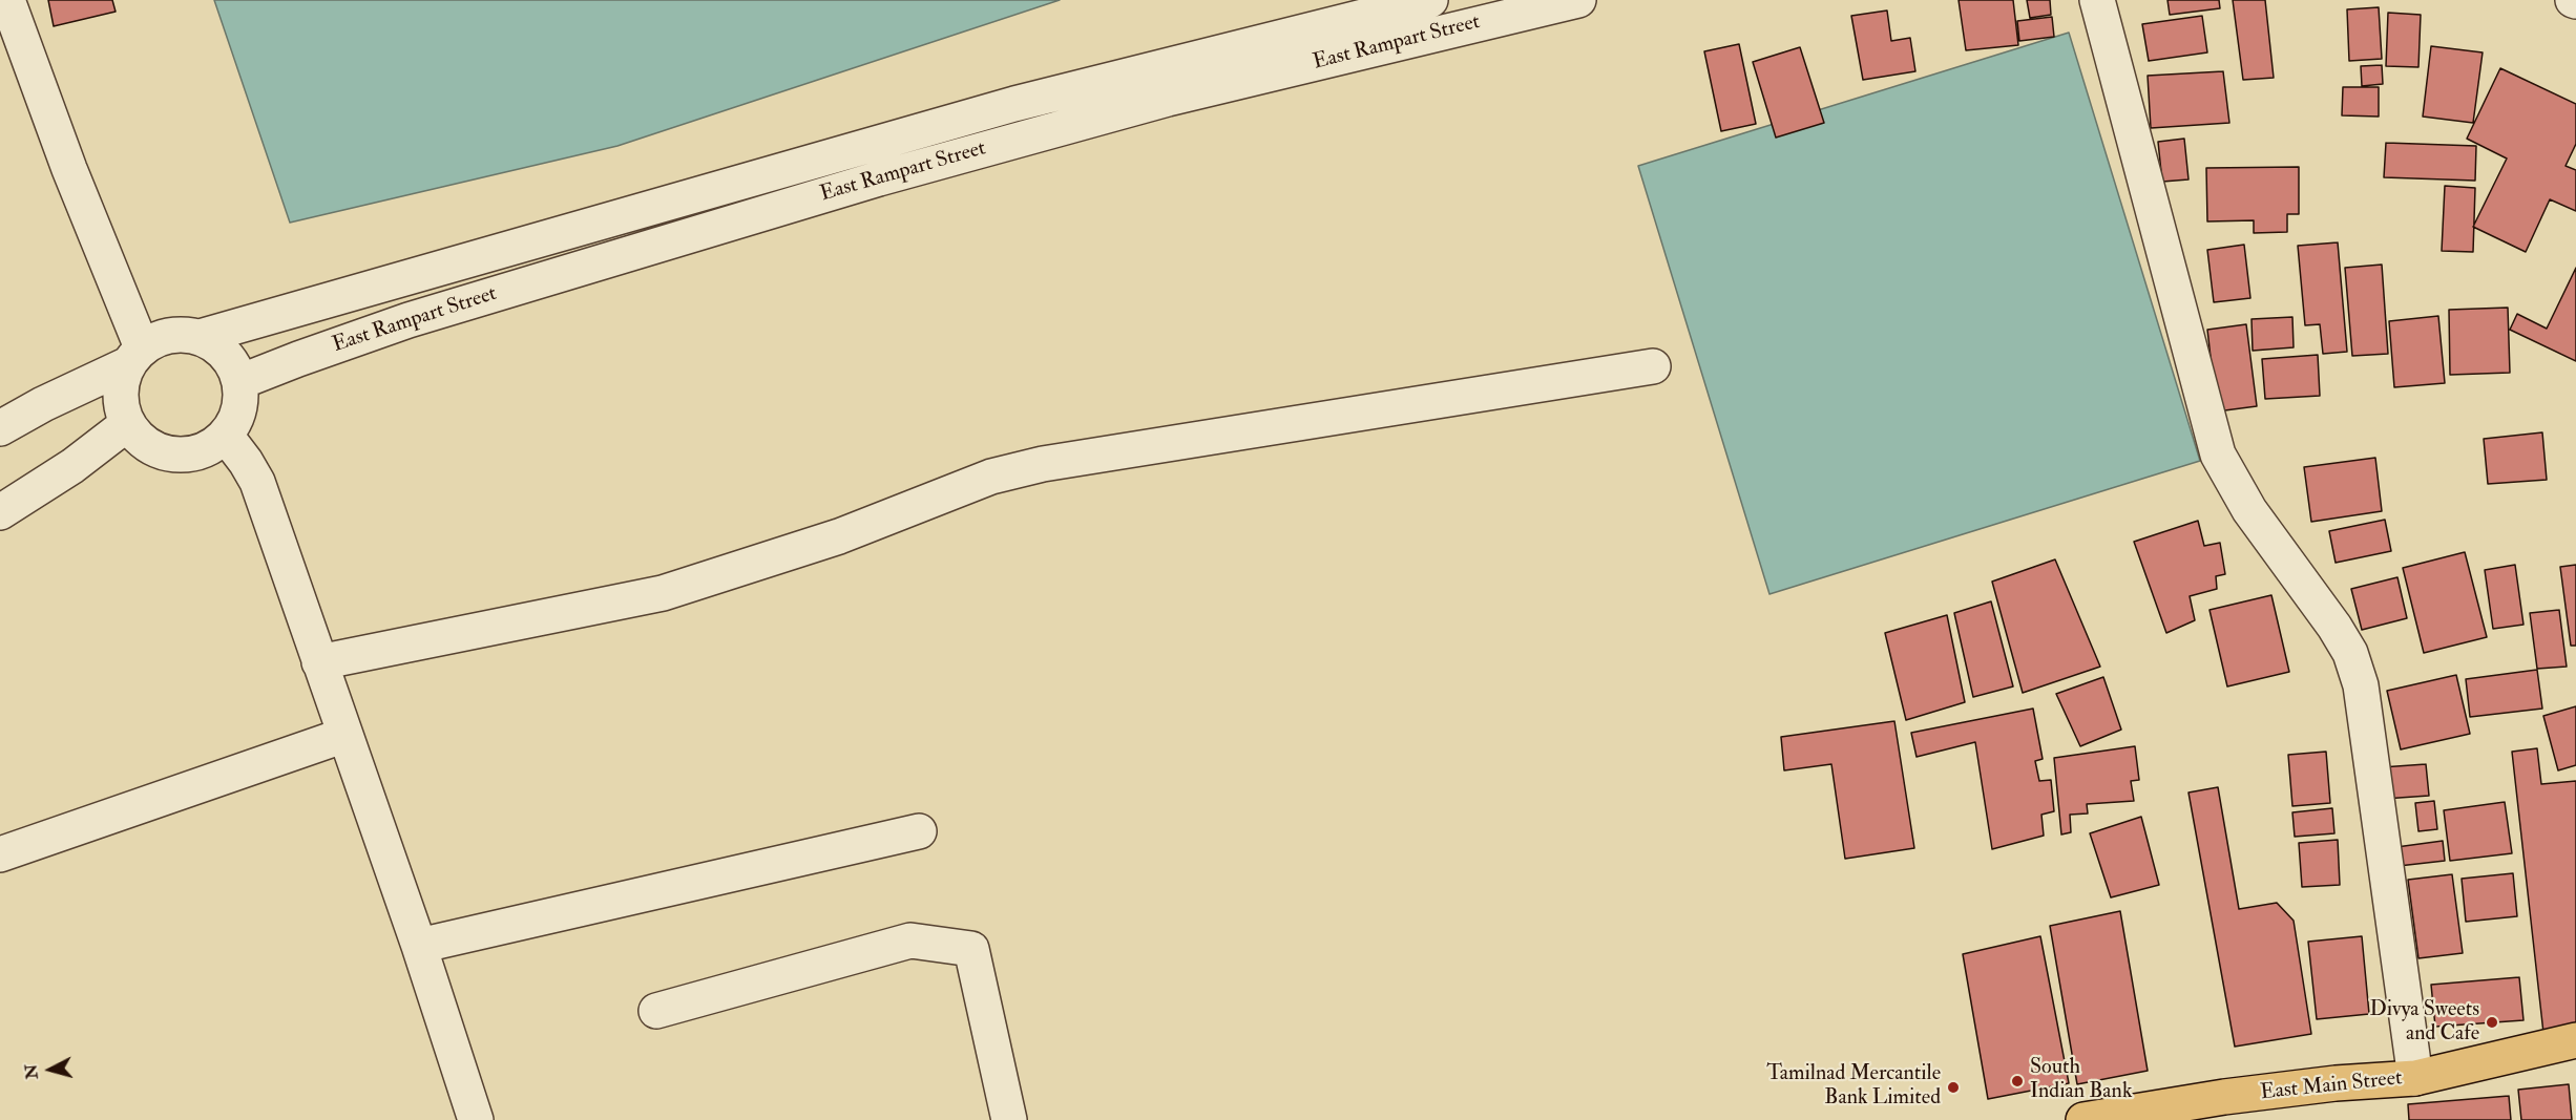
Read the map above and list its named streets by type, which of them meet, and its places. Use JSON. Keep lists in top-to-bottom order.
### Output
{
  "streets": {
    "main road": ["East Main Street"],
    "street": ["East Rampart Street"]
  },
  "places": ["Divya Sweets and Cafe", "South Indian Bank", "Tamilnad Mercantile Bank Limited"],
  "north": "left"
}
